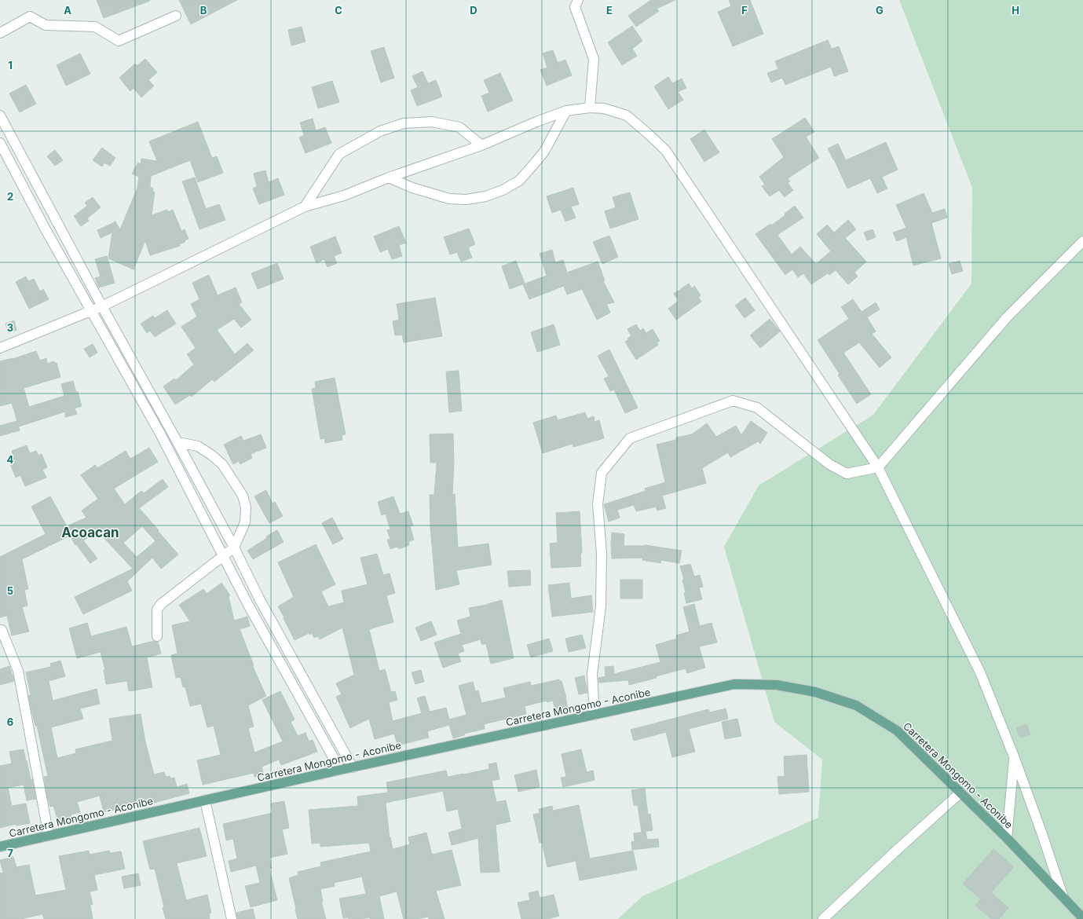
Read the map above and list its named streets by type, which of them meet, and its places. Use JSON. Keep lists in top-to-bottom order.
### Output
{
  "streets": {
    "main road": ["Carretera Mongomo - Aconibe"]
  },
  "districts": ["Acoacan"],
  "grid": {
    "columns": [
      "A",
      "B",
      "C",
      "D",
      "E",
      "F",
      "G",
      "H"
    ],
    "rows": [
      "1",
      "2",
      "3",
      "4",
      "5",
      "6",
      "7"
    ]
  }
}
